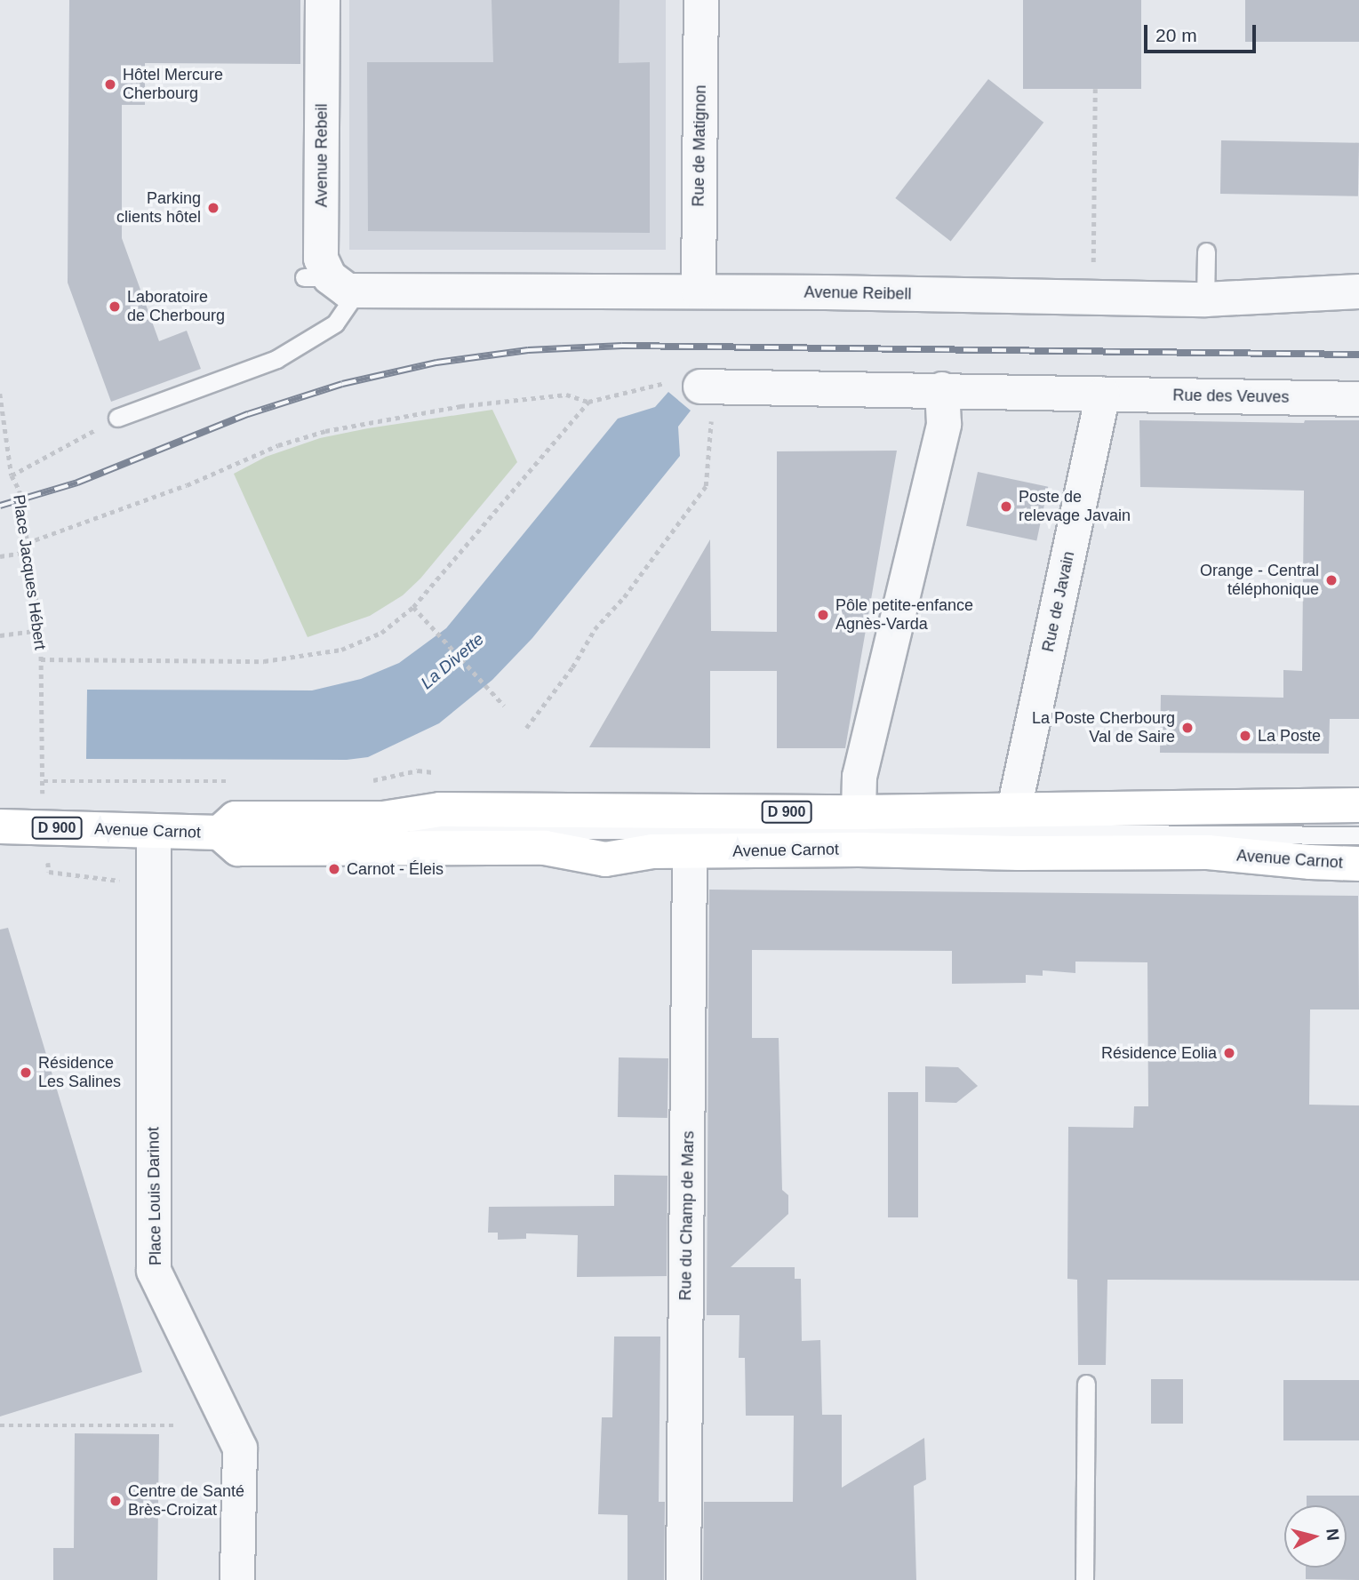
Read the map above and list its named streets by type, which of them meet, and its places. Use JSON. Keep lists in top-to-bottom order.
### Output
{
  "streets": {
    "main road": ["D 900", "Avenue Carnot"],
    "street": [
      "Rue de Matignon",
      "Avenue Rebeil",
      "Avenue Reibell",
      "Rue des Veuves",
      "Rue de Javain",
      "Place Louis Darinot",
      "Rue du Champ de Mars"
    ],
    "path": ["Place Jacques Hébert"]
  },
  "crossings": [
    ["Rue de Matignon", "Avenue Reibell"],
    ["Avenue Rebeil", "Avenue Reibell"],
    ["Rue des Veuves", "Rue de Javain"],
    ["Place Jacques Hébert", "Avenue Carnot"],
    ["Place Jacques Hébert", "Place Louis Darinot"],
    ["Rue de Javain", "Avenue Carnot"],
    ["Avenue Carnot", "Place Louis Darinot"],
    ["Avenue Carnot", "Rue du Champ de Mars"]
  ],
  "water": ["La Divette"],
  "places": [
    "Hôtel Mercure Cherbourg",
    "Parking clients hôtel",
    "Laboratoire de Cherbourg",
    "Poste de relevage Javain",
    "Orange - Central téléphonique",
    "Pôle petite-enfance Agnès-Varda",
    "La Poste Cherbourg Val de Saire",
    "La Poste",
    "Carnot - Éleis",
    "Résidence Eolia",
    "Résidence Les Salines",
    "Centre de Santé Brès-Croizat"
  ],
  "scale_bar": "20 m",
  "north": "right"
}
